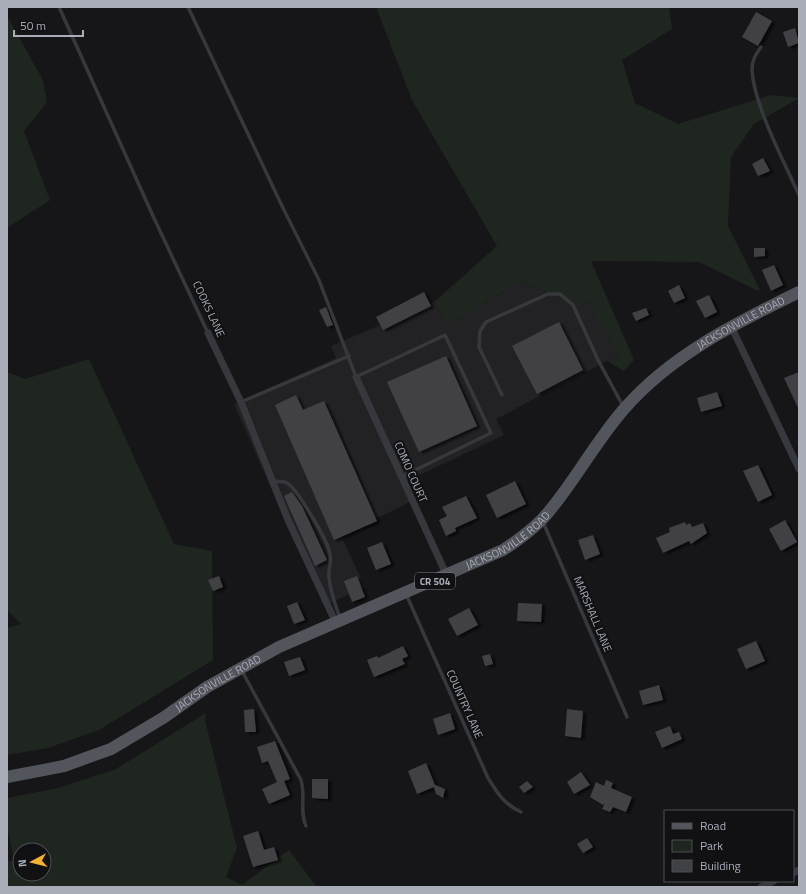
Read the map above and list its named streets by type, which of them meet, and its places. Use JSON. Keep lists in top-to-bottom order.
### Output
{
  "streets": {
    "main road": ["JACKSONVILLE ROAD", "CR 504"],
    "street": ["COOKS LANE", "COMO COURT"],
    "lane": ["MARSHALL LANE", "COUNTRY LANE"]
  },
  "crossings": [
    ["COOKS LANE", "JACKSONVILLE ROAD"],
    ["JACKSONVILLE ROAD", "COMO COURT"],
    ["JACKSONVILLE ROAD", "MARSHALL LANE"],
    ["JACKSONVILLE ROAD", "COUNTRY LANE"]
  ],
  "legend": ["Road", "Park", "Building"],
  "scale_bar": "50 m",
  "north": "left"
}
